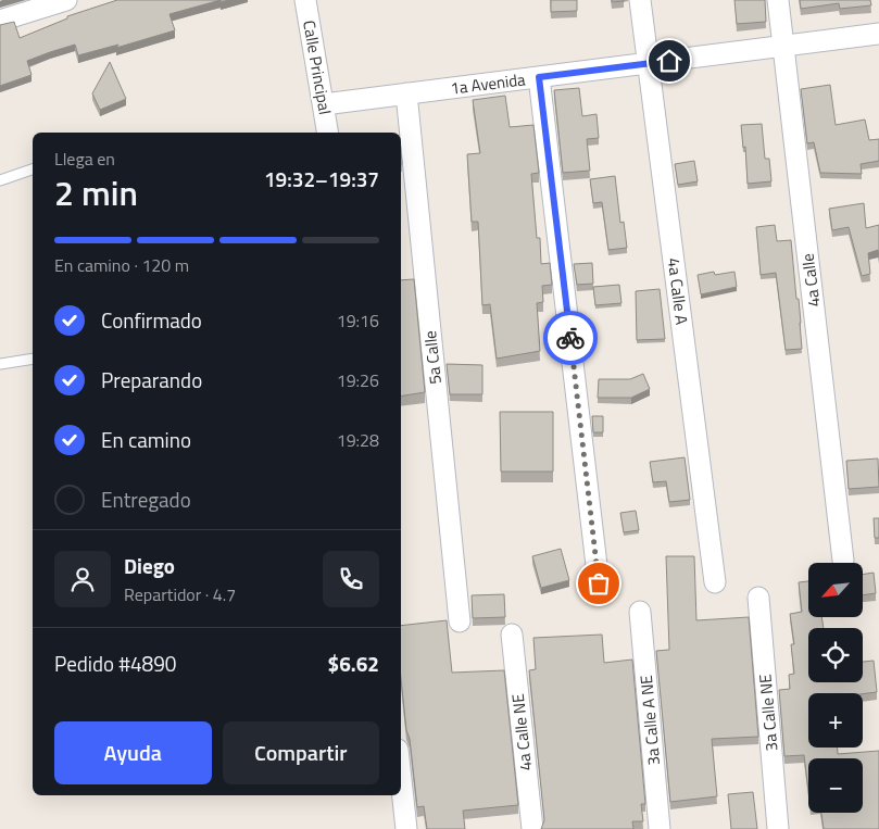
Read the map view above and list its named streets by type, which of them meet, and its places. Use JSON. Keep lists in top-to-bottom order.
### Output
{
  "streets": {
    "street": [
      "Calle Principal",
      "1a Avenida",
      "4a Calle",
      "4a Calle A",
      "5a Calle",
      "3a Calle NE",
      "3a Calle A NE",
      "4a Calle NE"
    ]
  },
  "crossings": [
    ["Calle Principal", "1a Avenida"],
    ["1a Avenida", "4a Calle"],
    ["1a Avenida", "4a Calle A"],
    ["1a Avenida", "5a Calle"]
  ],
  "north": "bottom left",
  "page": {
    "heading": ["2 min", "Llega en", "19:32–19:37"],
    "panel": [
      "Diego",
      "Repartidor · 4.7",
      "Pedido #4890",
      "$6.62"
    ],
    "bar": "En camino · 120 m",
    "list": [
      ["Confirmado", "19:16"],
      ["Preparando", "19:26"],
      ["En camino", "19:28"],
      "Entregado"
    ],
    "map_buttons": ["+", "−"],
    "buttons": ["Ayuda", "Compartir"]
  }
}
